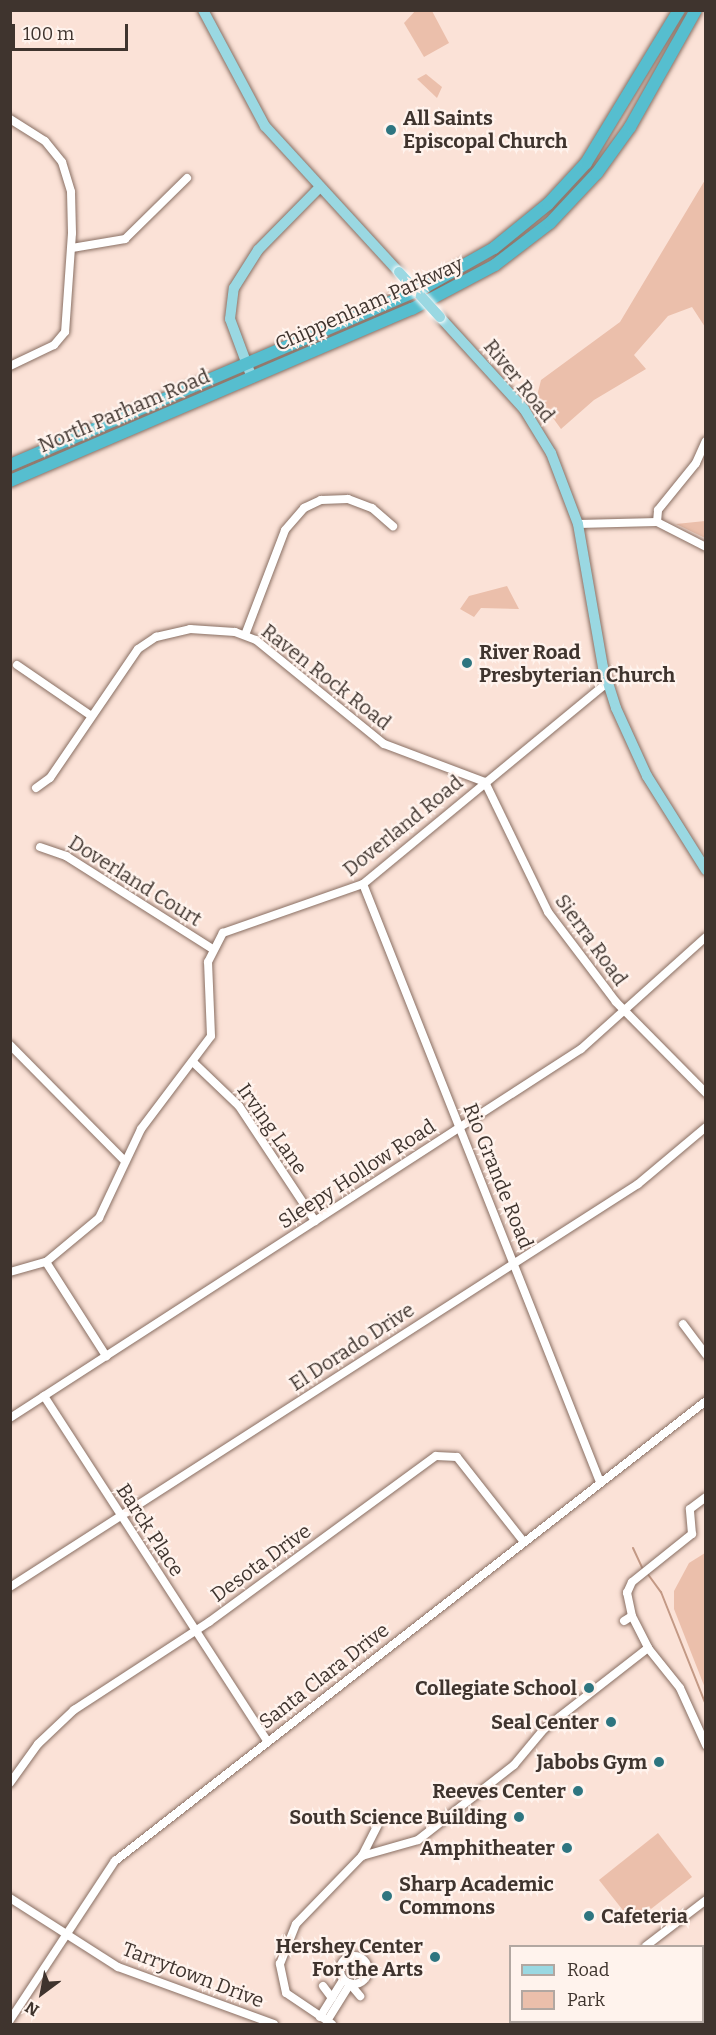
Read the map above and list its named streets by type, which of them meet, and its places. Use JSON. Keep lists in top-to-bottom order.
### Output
{
  "streets": {
    "highway": ["Chippenham Parkway", "North Parham Road"],
    "main road": ["River Road"],
    "street": [
      "Raven Rock Road",
      "Doverland Road",
      "Doverland Court",
      "Sierra Road",
      "Irving Lane",
      "Sleepy Hollow Road",
      "Rio Grande Road",
      "El Dorado Drive",
      "Barck Place",
      "Desota Drive",
      "Santa Clara Drive",
      "Tarrytown Drive"
    ]
  },
  "crossings": [
    ["Chippenham Parkway", "North Parham Road"],
    ["River Road", "Doverland Road"],
    ["Raven Rock Road", "Doverland Road"],
    ["Raven Rock Road", "Sierra Road"],
    ["Doverland Road", "Doverland Court"],
    ["Doverland Road", "Sierra Road"],
    ["Doverland Road", "Rio Grande Road"],
    ["Sierra Road", "Sleepy Hollow Road"],
    ["Irving Lane", "Sleepy Hollow Road"],
    ["Sleepy Hollow Road", "Rio Grande Road"],
    ["Sleepy Hollow Road", "Barck Place"],
    ["Rio Grande Road", "El Dorado Drive"],
    ["Rio Grande Road", "Santa Clara Drive"],
    ["El Dorado Drive", "Barck Place"],
    ["Barck Place", "Desota Drive"],
    ["Barck Place", "Santa Clara Drive"],
    ["Desota Drive", "Santa Clara Drive"],
    ["Santa Clara Drive", "Tarrytown Drive"]
  ],
  "places": [
    "All Saints Episcopal Church",
    "River Road Presbyterian Church",
    "Collegiate School",
    "Seal Center",
    "Jabobs Gym",
    "Reeves Center",
    "South Science Building",
    "Amphitheater",
    "Sharp Academic Commons",
    "Cafeteria",
    "Hershey Center For the Arts"
  ],
  "legend": ["Road", "Park"],
  "scale_bar": "100 m",
  "north": "bottom left"
}
